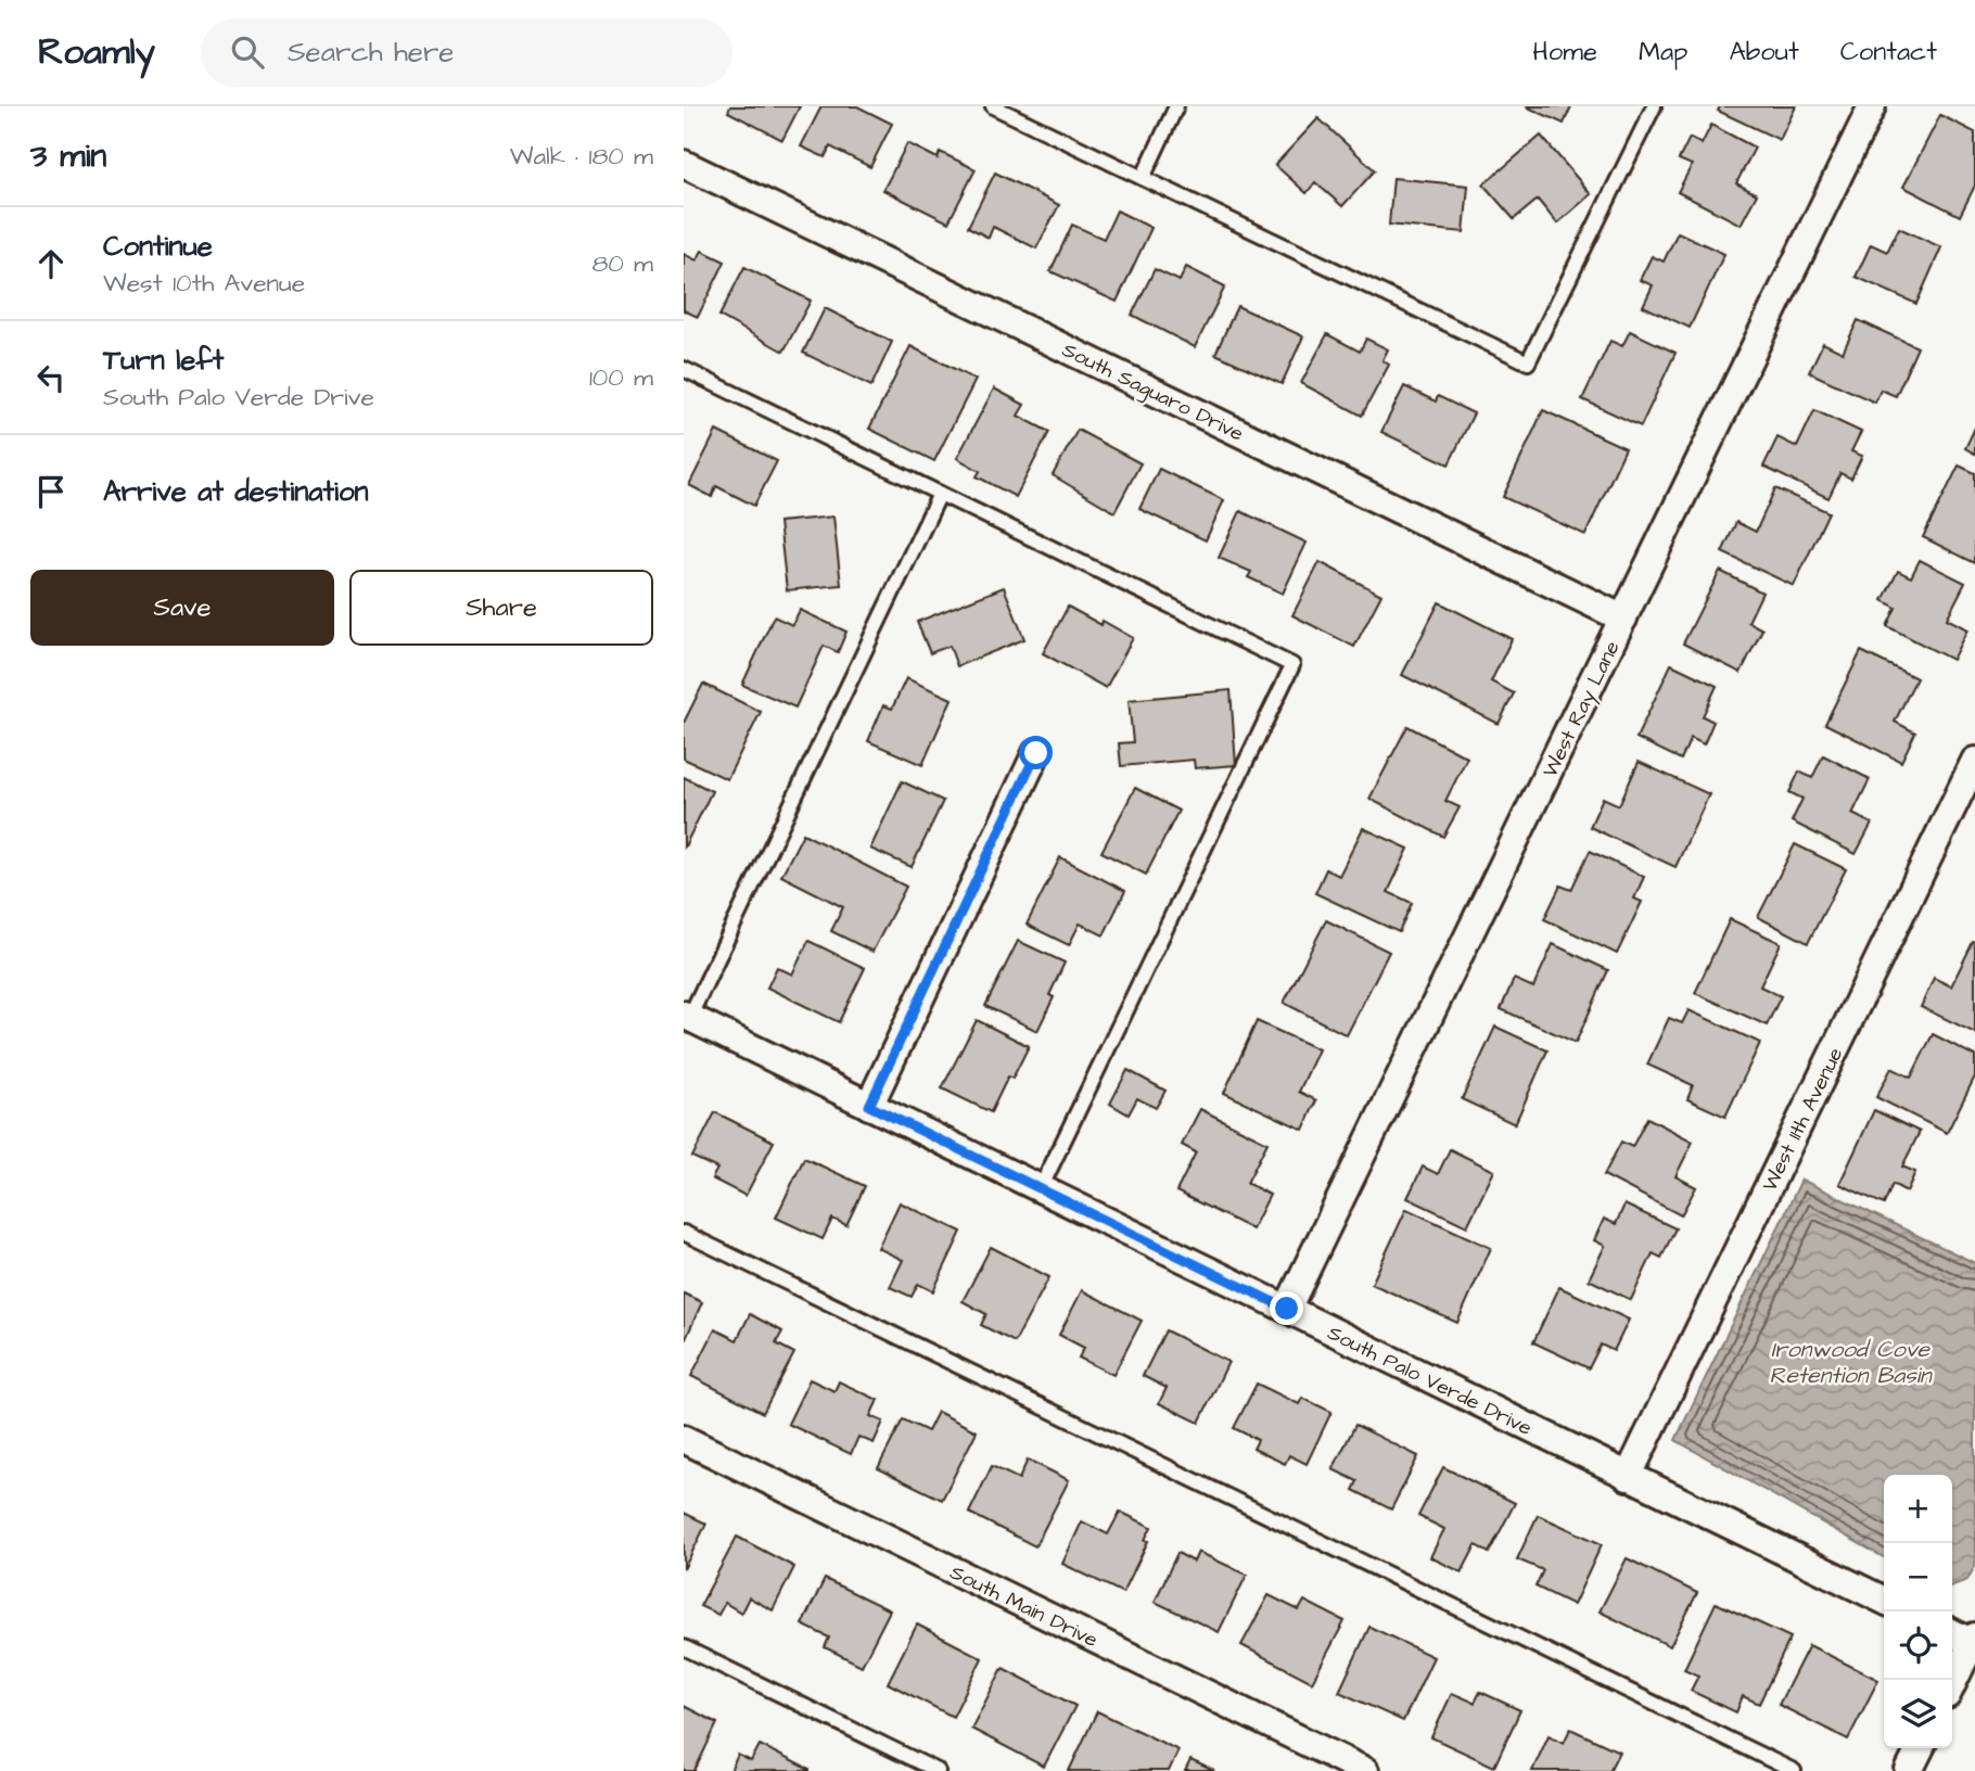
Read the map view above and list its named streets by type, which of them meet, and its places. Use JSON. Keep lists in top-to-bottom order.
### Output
{
  "streets": {
    "street": [
      "South Saguaro Drive",
      "West Ray Lane",
      "West 11th Avenue",
      "South Palo Verde Drive",
      "South Main Drive"
    ]
  },
  "crossings": [
    ["South Saguaro Drive", "West Ray Lane"],
    ["West Ray Lane", "South Palo Verde Drive"],
    ["West 11th Avenue", "South Palo Verde Drive"]
  ],
  "water": ["Ironwood Cove Retention Basin"],
  "page": {
    "header": "Roamly",
    "search": "Search here",
    "nav": [
      "Home",
      "Map",
      "About",
      "Contact"
    ],
    "heading": ["3 min", "Walk · 180 m"],
    "list": [
      ["Continue", "West 10th Avenue", "80 m"],
      ["Turn left", "South Palo Verde Drive", "100 m"],
      "Arrive at destination"
    ],
    "buttons": ["Save", "Share"],
    "map_buttons": ["+", "−"]
  }
}
